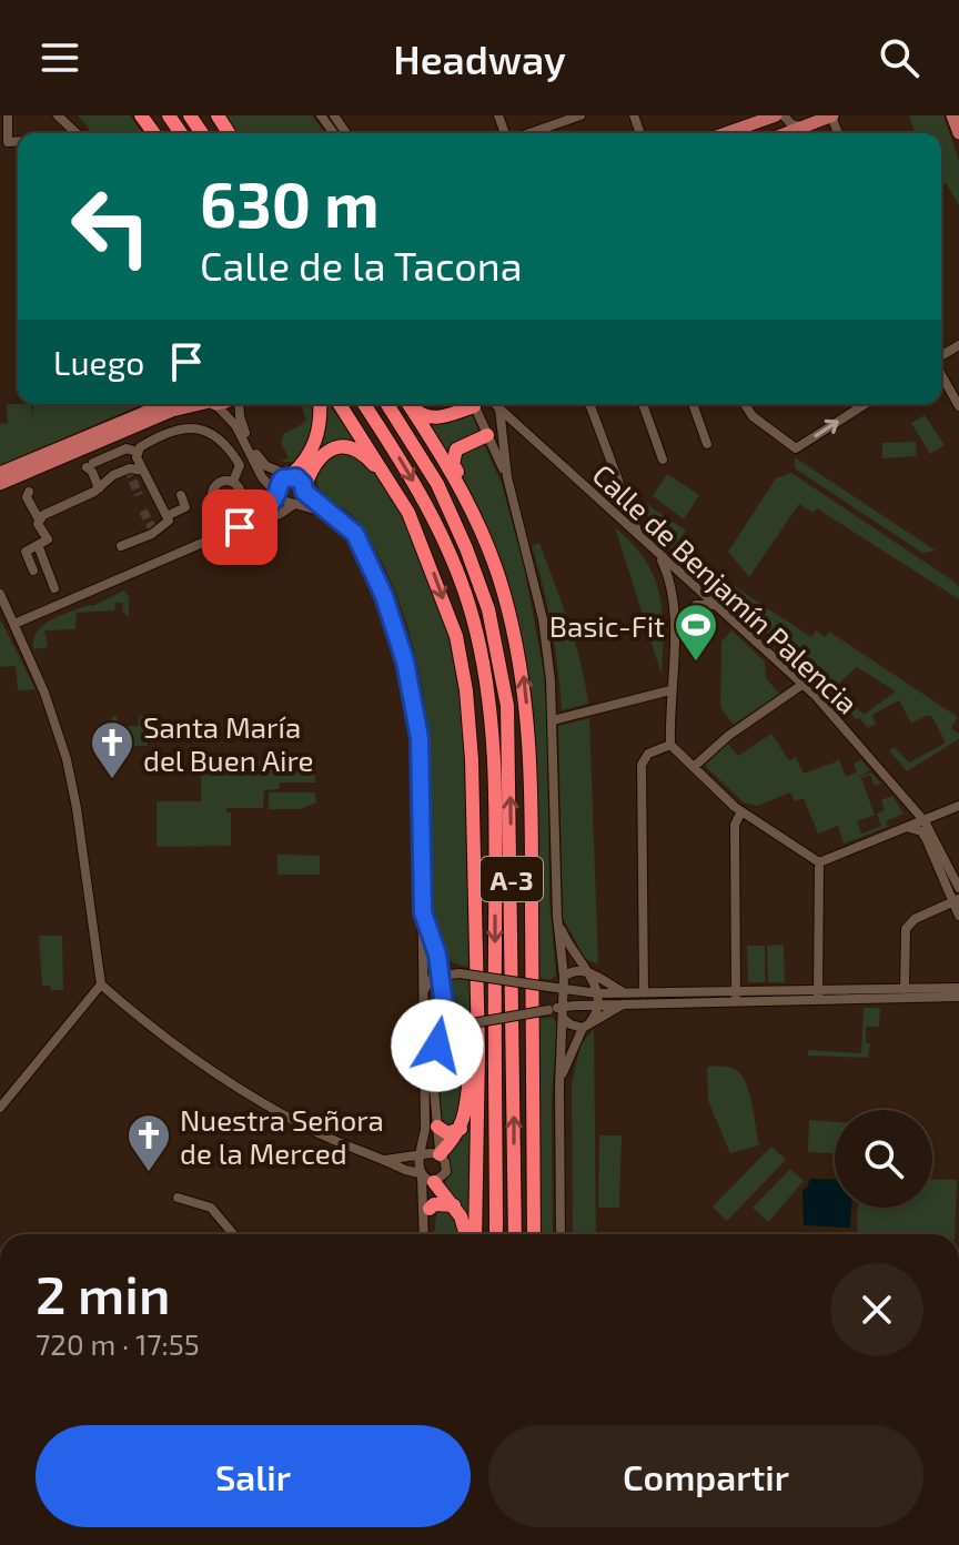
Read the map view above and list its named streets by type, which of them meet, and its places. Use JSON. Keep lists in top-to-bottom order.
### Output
{
  "streets": {
    "highway": ["A-3"],
    "street": ["Calle de Benjamín Palencia"]
  },
  "places": {
    "sports": ["Basic-Fit"],
    "church": ["Santa María del Buen Aire", "Nuestra Señora de la Merced"]
  },
  "page": {
    "header": "Headway",
    "turn": ["630 m", "Calle de la Tacona"],
    "then": "Luego",
    "heading": ["2 min", "720 m · 17:55"],
    "buttons": ["Salir", "Compartir"]
  }
}
